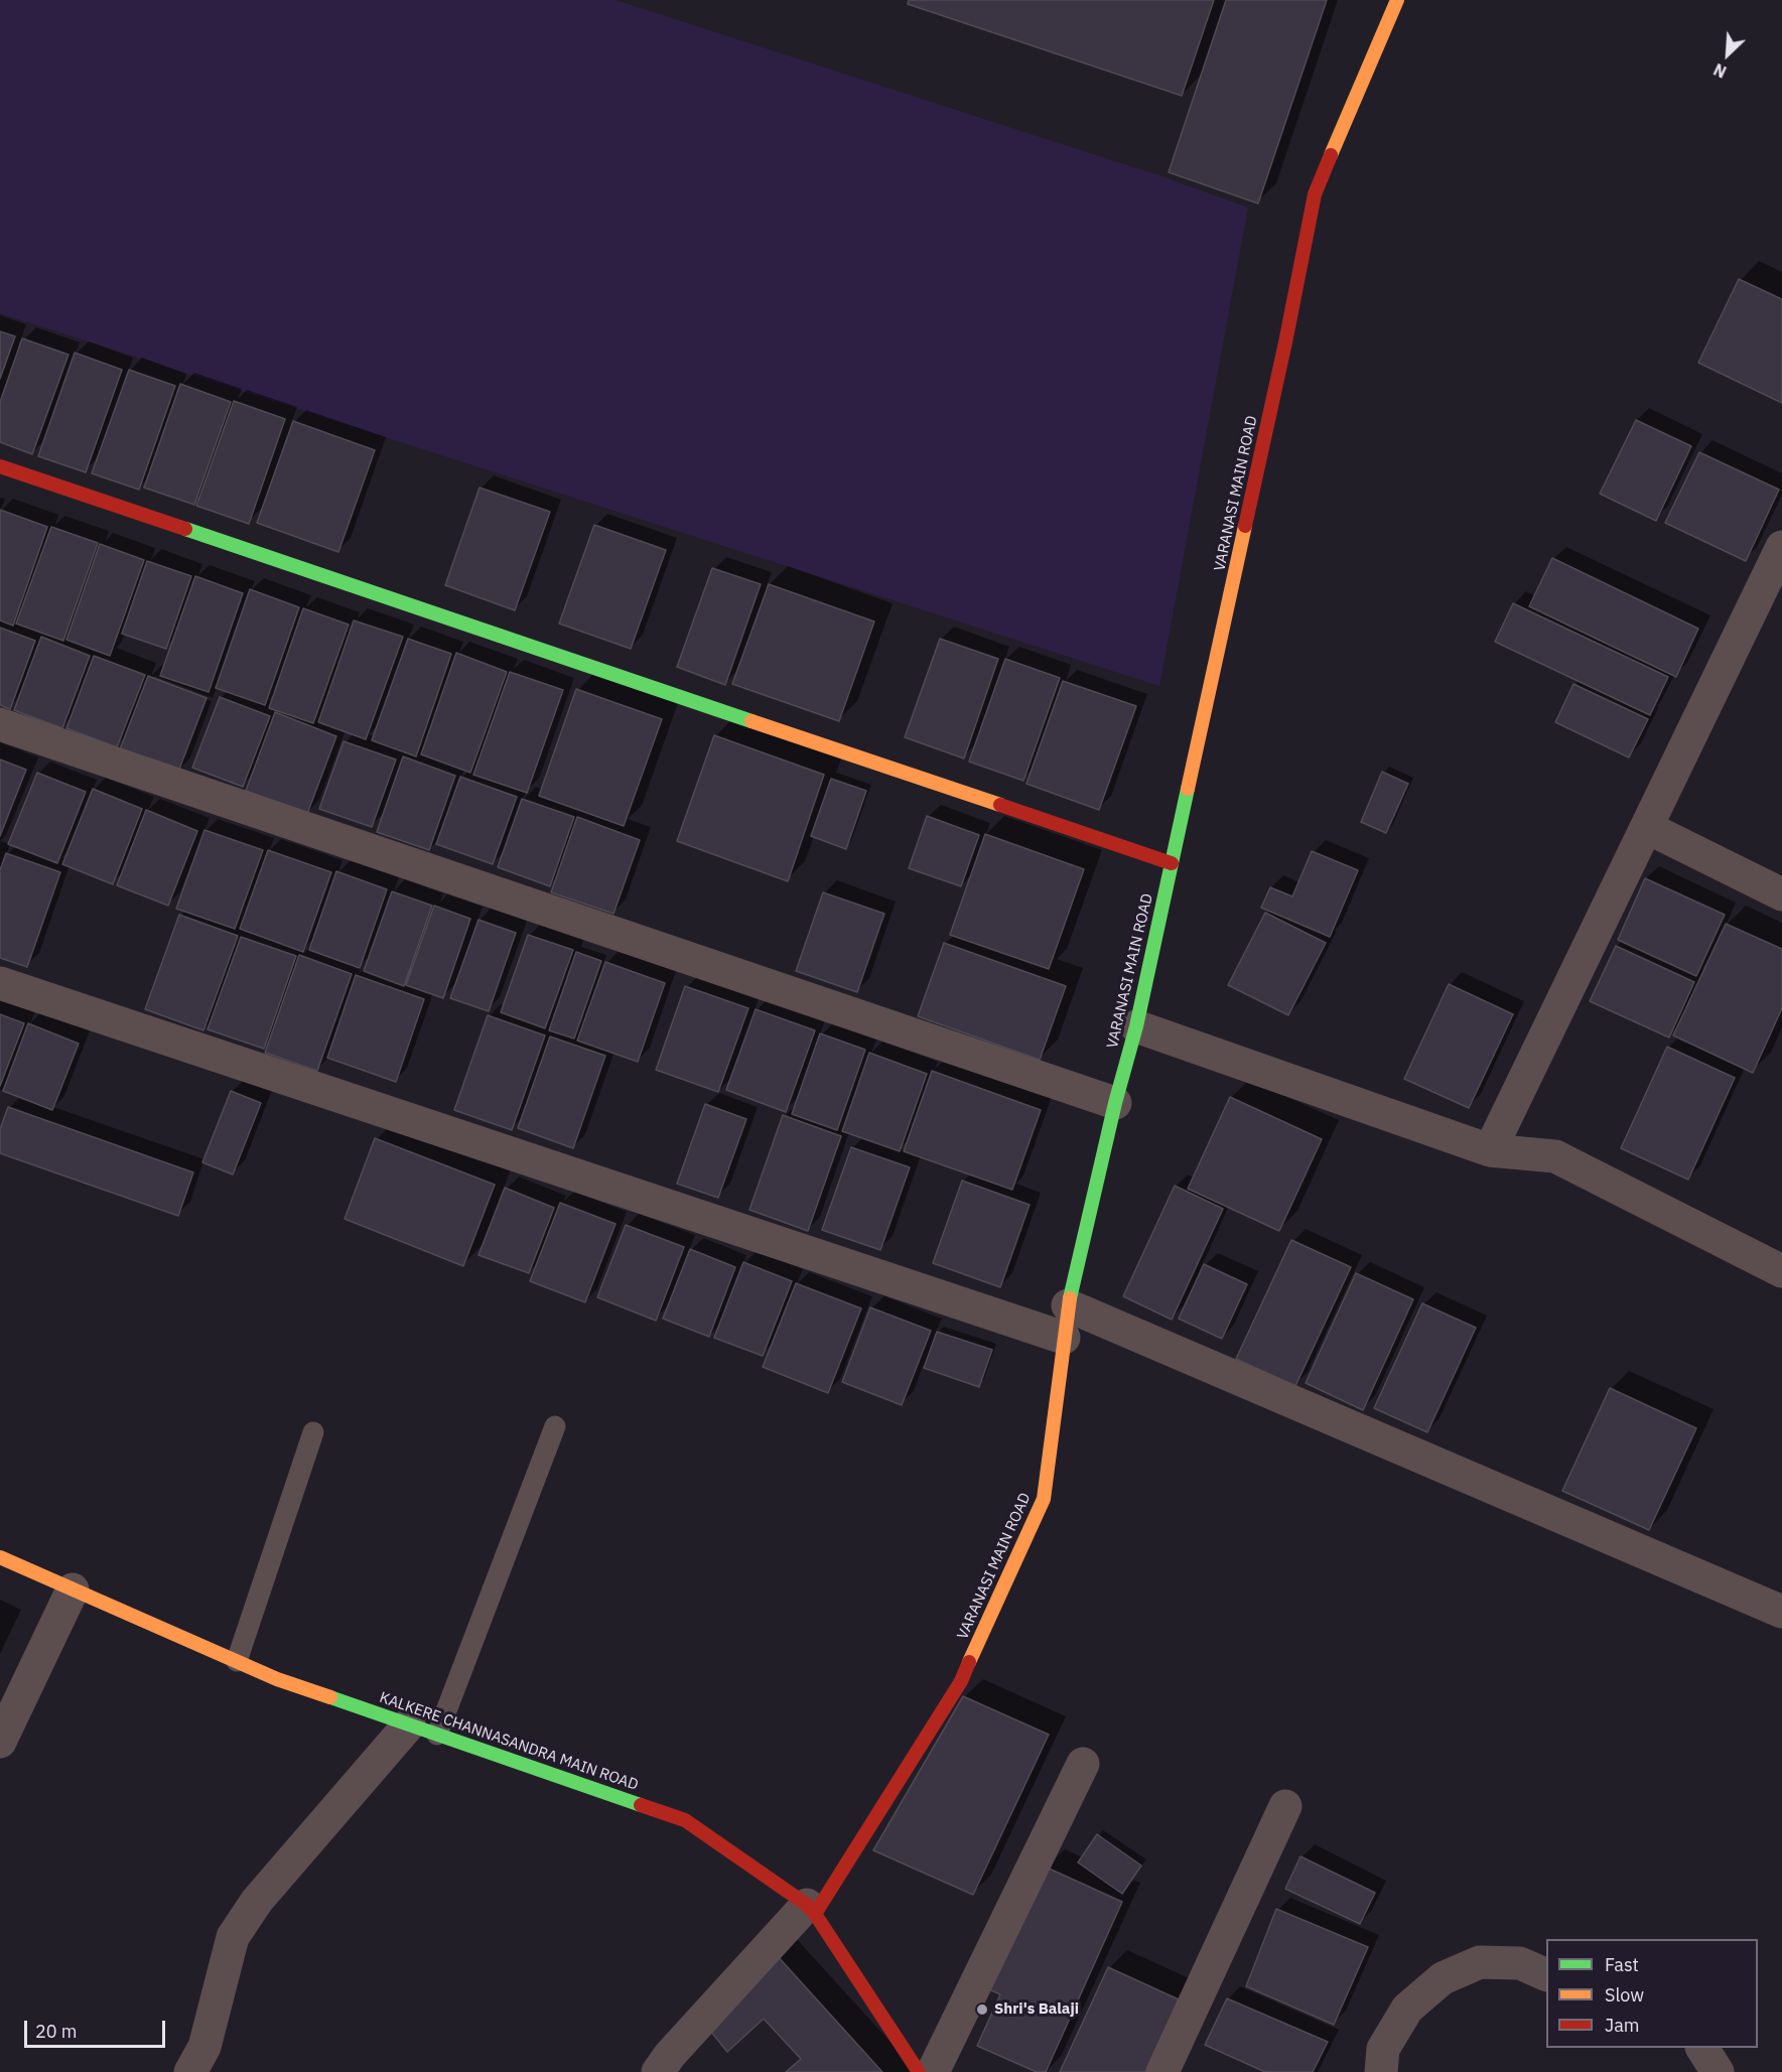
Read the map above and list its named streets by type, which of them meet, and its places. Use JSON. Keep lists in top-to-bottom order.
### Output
{
  "streets": {
    "street": ["VARANASI MAIN ROAD", "KALKERE CHANNASANDRA MAIN ROAD"]
  },
  "crossings": [
    ["VARANASI MAIN ROAD", "KALKERE CHANNASANDRA MAIN ROAD"]
  ],
  "places": ["Shri's Balaji"],
  "legend": ["Fast", "Slow", "Jam"],
  "scale_bar": "20 m",
  "north": "bottom left"
}
